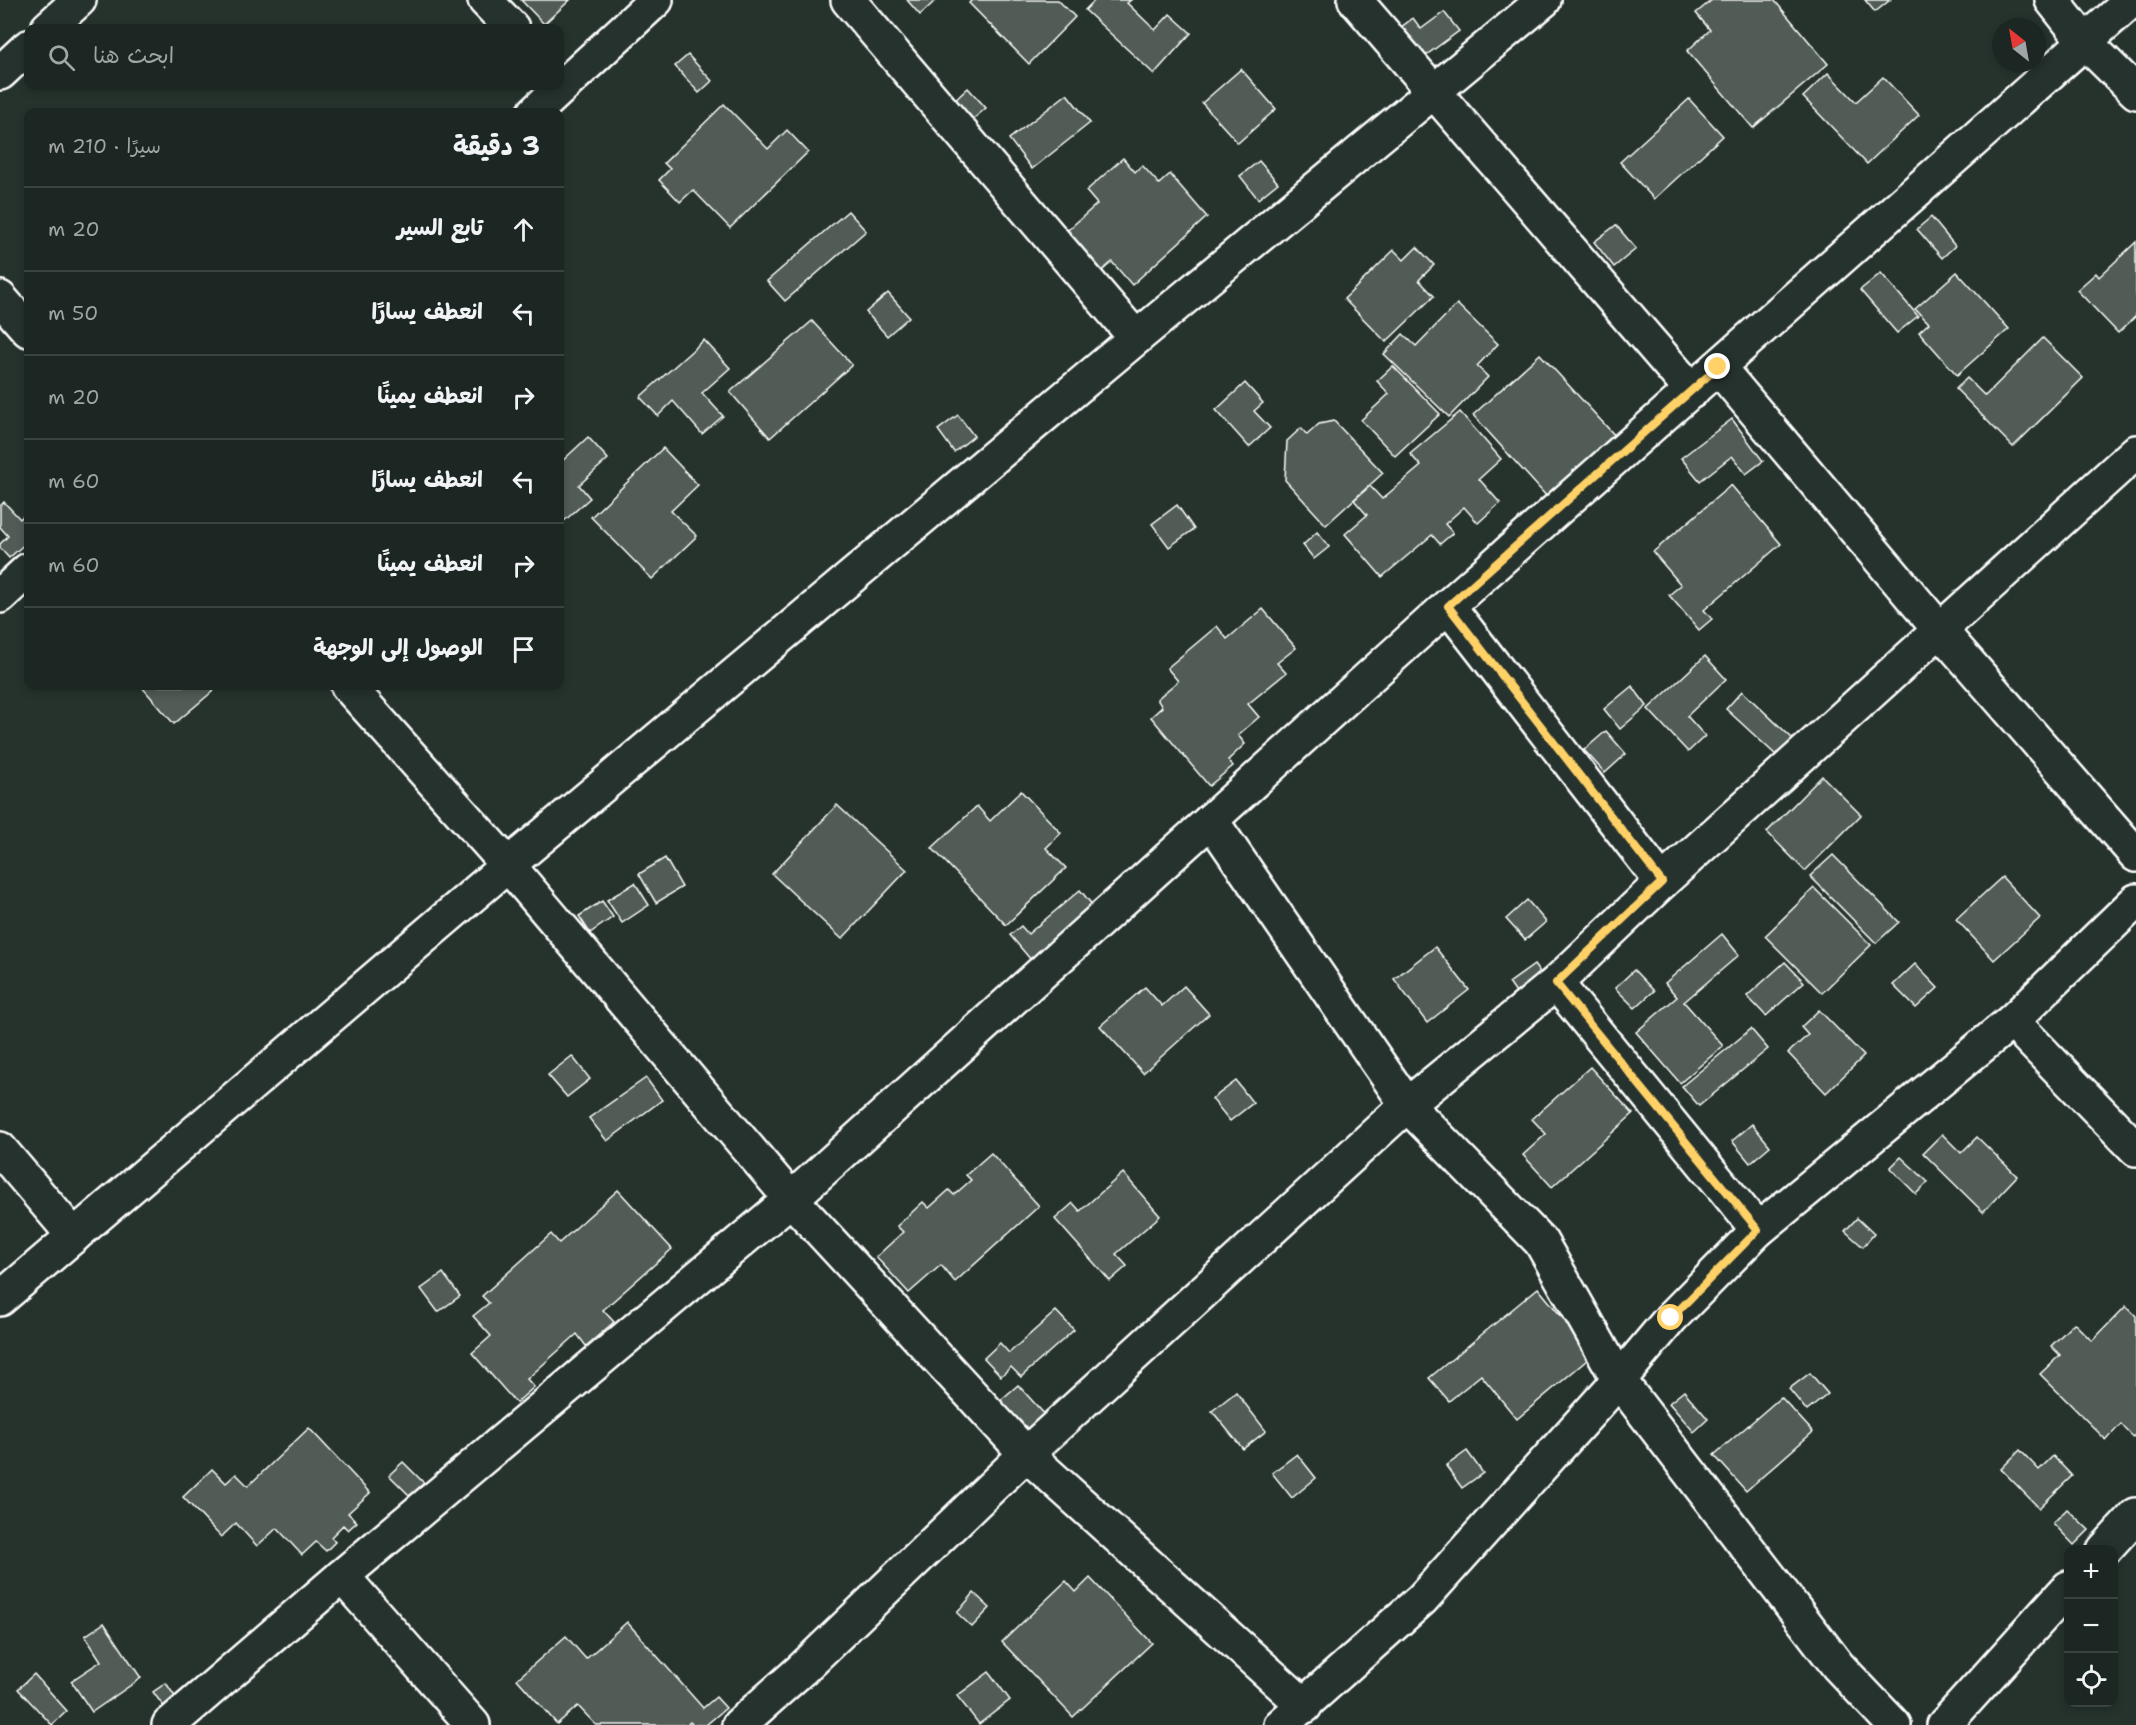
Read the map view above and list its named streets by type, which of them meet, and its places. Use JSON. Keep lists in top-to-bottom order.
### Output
{
  "north": "top left",
  "page": {
    "search": "ابحث هنا",
    "heading": ["3 دقيقة", "سيرًا · 210 m"],
    "list": [
      ["تابع السير", "20 m"],
      ["انعطف يسارًا", "50 m"],
      ["انعطف يمينًا", "20 m"],
      ["انعطف يسارًا", "60 m"],
      ["انعطف يمينًا", "60 m"],
      "الوصول إلى الوجهة"
    ],
    "map_buttons": ["+", "−"]
  }
}
